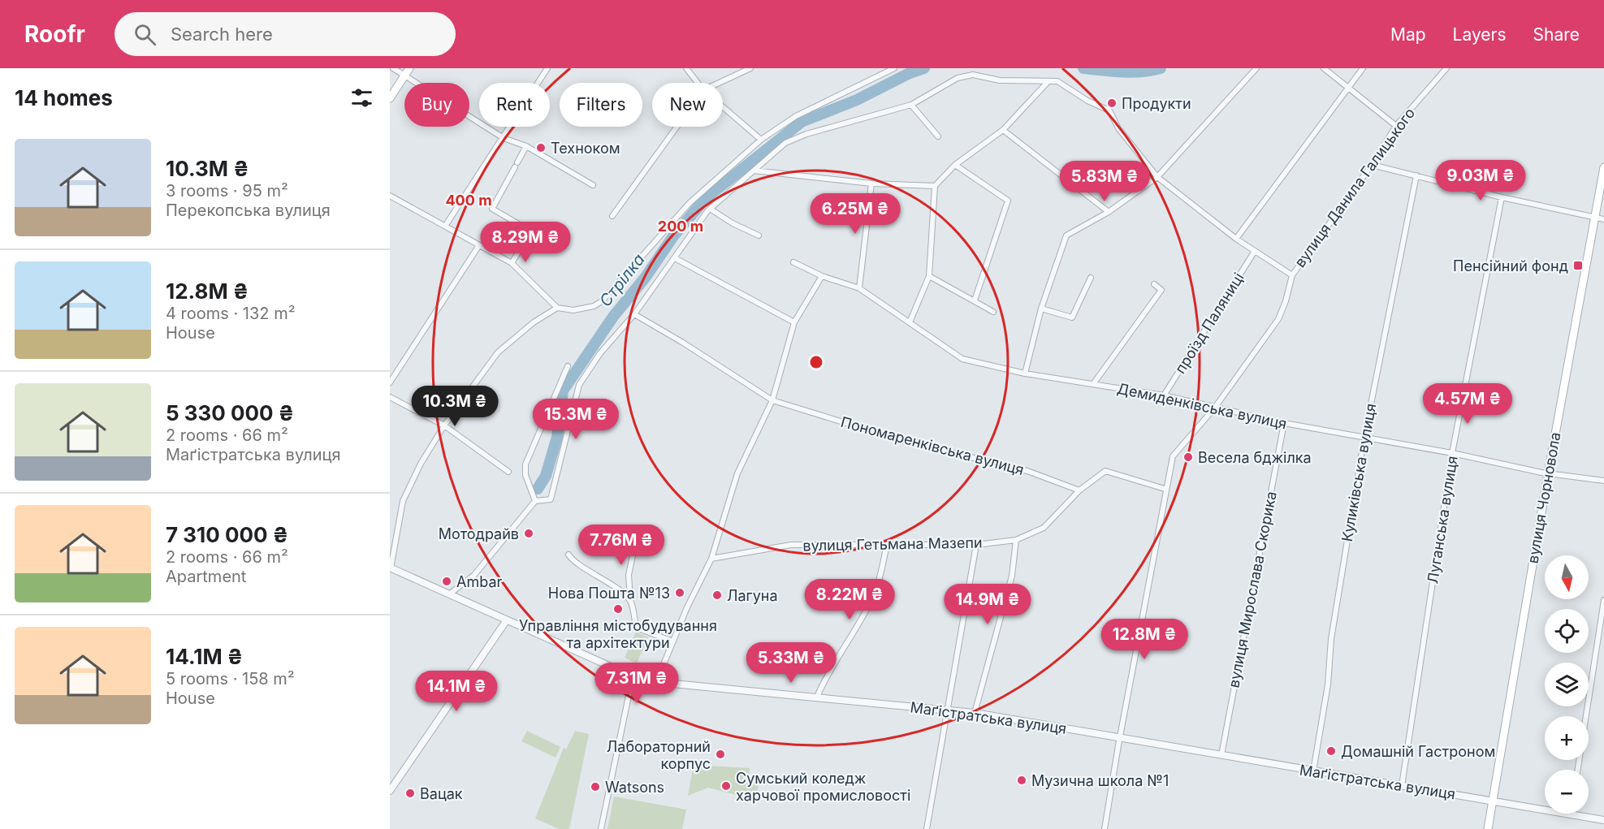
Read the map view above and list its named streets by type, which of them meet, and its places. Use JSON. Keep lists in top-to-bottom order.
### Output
{
  "streets": {
    "main road": ["вулиця Чорновола"],
    "street": [
      "вулиця Данила Галицького",
      "проїзд Паляниці",
      "Демиденківська вулиця",
      "Пономаренківська вулиця",
      "Куликівська вулиця",
      "Луганська вулиця",
      "вулиця Гетьмана Мазепи",
      "вулиця Мирослава Скорика",
      "Маґістратська вулиця"
    ]
  },
  "crossings": [
    ["вулиця Данила Галицького", "Демиденківська вулиця"],
    ["вулиця Данила Галицького", "вулиця Гетьмана Мазепи"],
    ["вулиця Данила Галицького", "Маґістратська вулиця"],
    ["проїзд Паляниці", "Демиденківська вулиця"],
    ["Демиденківська вулиця", "Куликівська вулиця"],
    ["Демиденківська вулиця", "вулиця Чорновола"],
    ["Демиденківська вулиця", "Луганська вулиця"],
    ["Демиденківська вулиця", "вулиця Мирослава Скорика"],
    ["Пономаренківська вулиця", "вулиця Гетьмана Мазепи"],
    ["Куликівська вулиця", "Маґістратська вулиця"],
    ["вулиця Чорновола", "Маґістратська вулиця"],
    ["Луганська вулиця", "Маґістратська вулиця"],
    ["вулиця Мирослава Скорика", "Маґістратська вулиця"]
  ],
  "water": ["Стрілка"],
  "places": {
    "other": [
      "Продукти",
      "Техноком",
      "Весела бджілка",
      "Мотодрайв",
      "Ambar",
      "Нова Пошта №13",
      "Лагуна",
      "Управління містобудування та архітектури",
      "Домашній Гастроном",
      "Лабораторний корпус",
      "Музична школа №1",
      "Сумський коледж харчової промисловості",
      "Watsons",
      "Вацак"
    ],
    "transit": ["Пенсійний фонд"]
  },
  "north": "bottom",
  "page": {
    "header": "Roofr",
    "search": "Search here",
    "nav": ["Map", "Layers", "Share"],
    "heading": "14 homes",
    "chip": [
      "Buy",
      "Rent",
      "Filters",
      "New"
    ],
    "list": [
      {
        "name": "10.3M ₴",
        "note": "3 rooms · 95 m² · Перекопська вулиця"
      },
      {
        "name": "12.8M ₴",
        "note": "4 rooms · 132 m² · House"
      },
      {
        "name": "5 330 000 ₴",
        "note": "2 rooms · 66 m² · Маґістратська вулиця"
      },
      {
        "name": "7 310 000 ₴",
        "note": "2 rooms · 66 m² · Apartment"
      },
      {
        "name": "14.1M ₴",
        "note": "5 rooms · 158 m² · House"
      }
    ],
    "price": [
      "9.03M ₴",
      "5.83M ₴",
      "6.25M ₴",
      "8.29M ₴",
      "4.57M ₴",
      "10.3M ₴",
      "15.3M ₴",
      "7.76M ₴",
      "8.22M ₴",
      "14.9M ₴",
      "12.8M ₴",
      "5.33M ₴",
      "7.31M ₴",
      "14.1M ₴"
    ],
    "map_buttons": ["+", "−"]
  },
  "rings": ["400 m", "200 m"]
}
